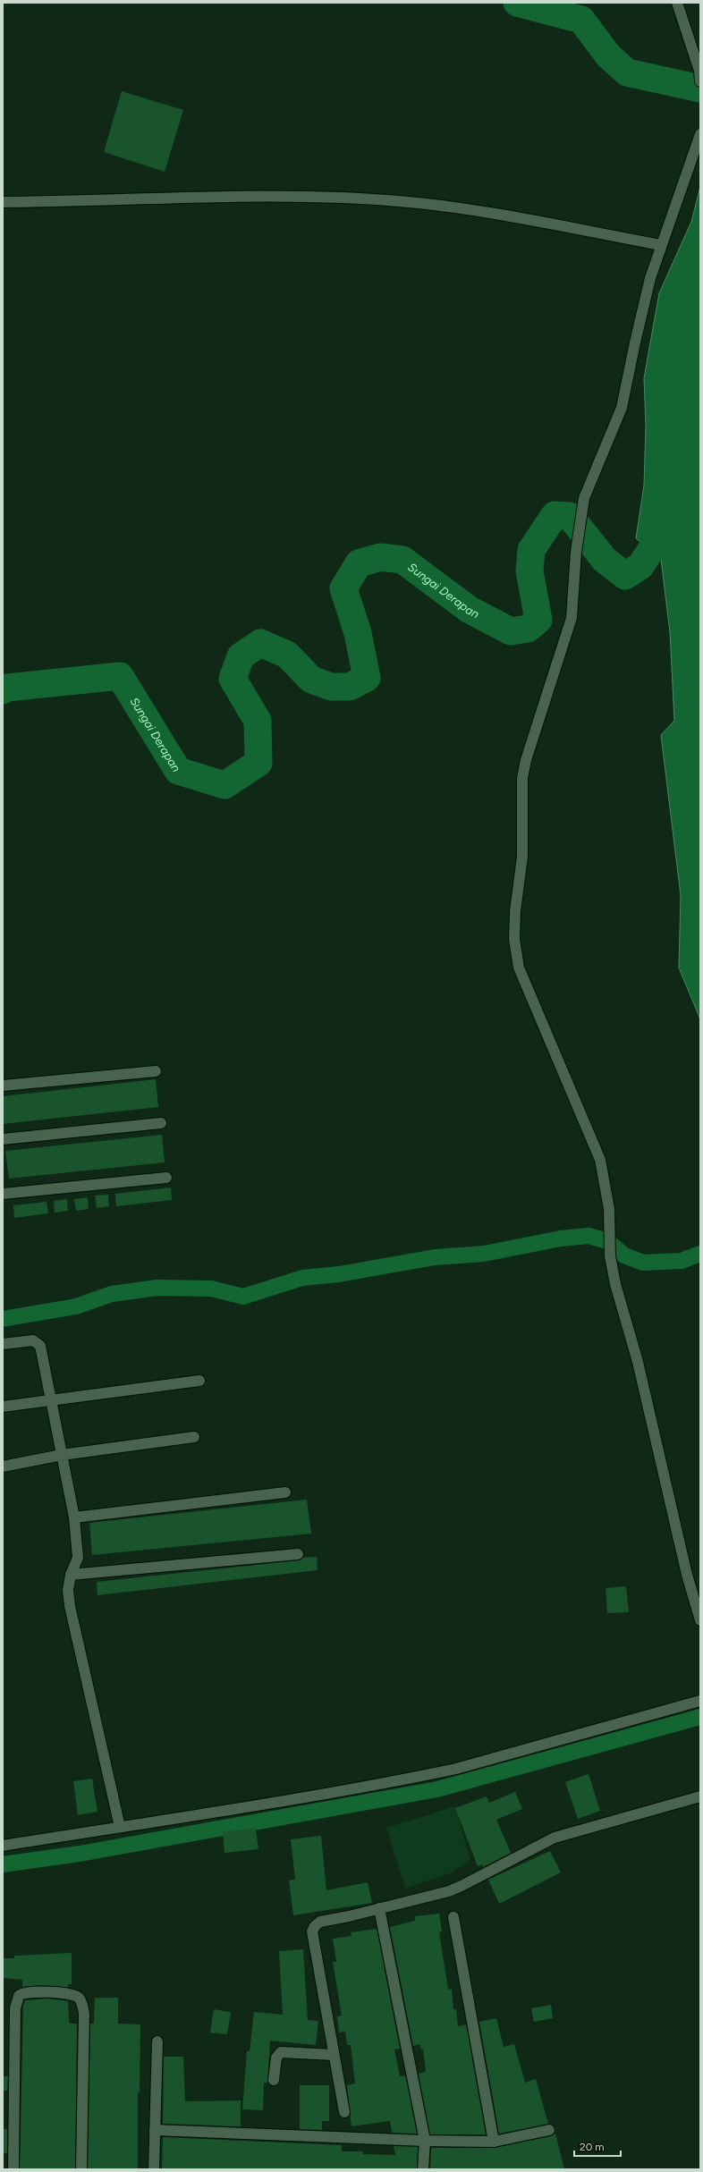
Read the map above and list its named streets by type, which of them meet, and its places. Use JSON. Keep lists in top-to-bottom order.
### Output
{
  "water": ["Sungai Derapan"],
  "scale_bar": "20 m"
}
